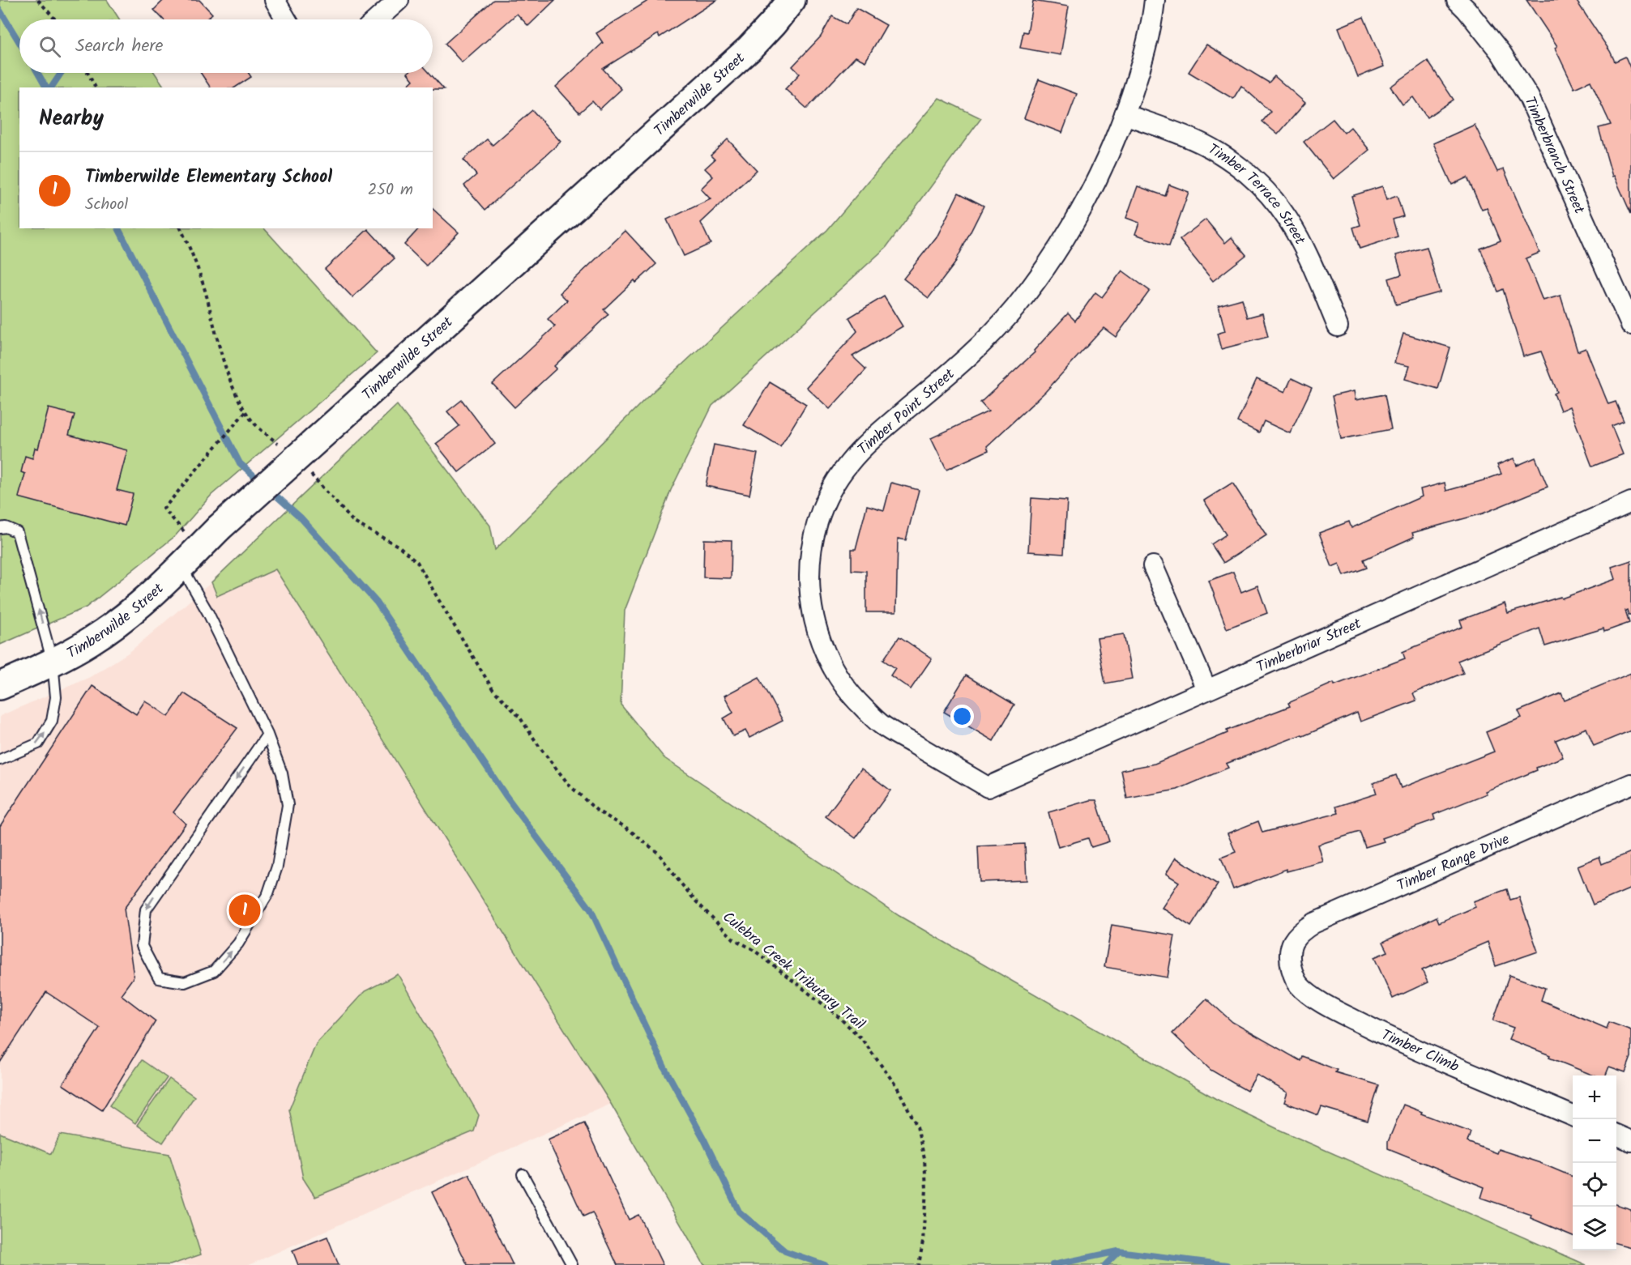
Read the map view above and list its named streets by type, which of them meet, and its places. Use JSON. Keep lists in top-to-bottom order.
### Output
{
  "streets": {
    "street": [
      "Timberwilde Street",
      "Timberbranch Street",
      "Timber Terrace Street",
      "Timber Point Street",
      "Timberbriar Street",
      "Timber Range Drive",
      "Timber Climb"
    ],
    "path": ["Culebra Creek Tributary Trail"]
  },
  "crossings": [
    ["Timber Terrace Street", "Timber Point Street"],
    ["Timber Point Street", "Timberbriar Street"],
    ["Timber Range Drive", "Timber Climb"]
  ],
  "page": {
    "search": "Search here",
    "heading": "Nearby",
    "list": [
      {
        "mark": "1",
        "name": "Timberwilde Elementary School",
        "note": "School",
        "value": "250 m"
      }
    ],
    "pins": "1",
    "map_buttons": ["+", "−"]
  }
}
